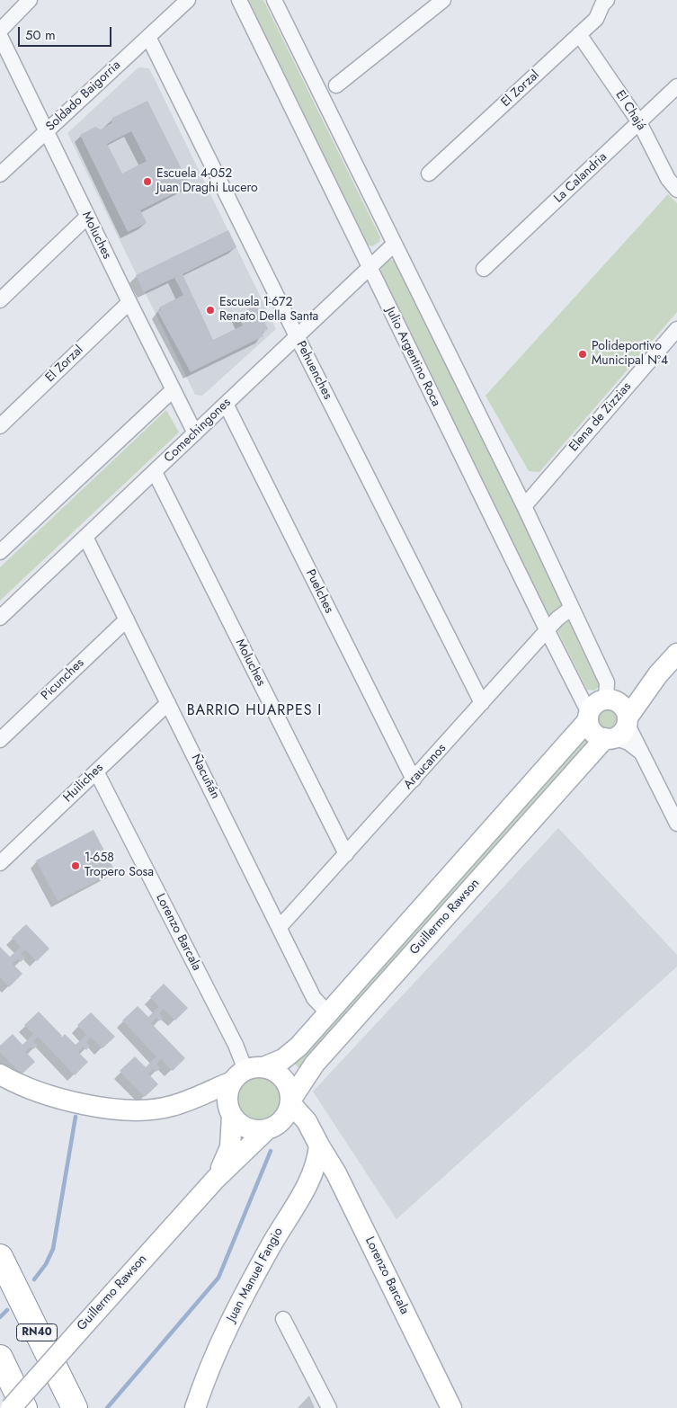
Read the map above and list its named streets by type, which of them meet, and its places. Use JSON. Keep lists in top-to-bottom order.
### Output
{
  "streets": {
    "highway": ["RN40"],
    "main road": ["Guillermo Rawson", "Lorenzo Barcala", "Juan Manuel Fangio"],
    "street": [
      "El Zorzal",
      "Soldado Baigorria",
      "El Chajá",
      "La Calandria",
      "Moluches",
      "Julio Argentino Roca",
      "Pehuenches",
      "Elena de Zizzias",
      "Comechingones",
      "Puelches",
      "Picunches",
      "Araucanos",
      "Ñacuñán",
      "Huiliches"
    ]
  },
  "crossings": [
    ["El Zorzal", "El Chajá"],
    ["El Zorzal", "Moluches"],
    ["Soldado Baigorria", "Moluches"],
    ["Soldado Baigorria", "Pehuenches"],
    ["El Chajá", "La Calandria"],
    ["Moluches", "Comechingones"],
    ["Moluches", "Araucanos"],
    ["Julio Argentino Roca", "Comechingones"],
    ["Julio Argentino Roca", "Araucanos"],
    ["Julio Argentino Roca", "Guillermo Rawson"],
    ["Pehuenches", "Comechingones"],
    ["Pehuenches", "Araucanos"],
    ["Comechingones", "Puelches"],
    ["Comechingones", "Ñacuñán"],
    ["Puelches", "Araucanos"],
    ["Picunches", "Ñacuñán"],
    ["Araucanos", "Ñacuñán"],
    ["Ñacuñán", "Huiliches"],
    ["Ñacuñán", "Guillermo Rawson"],
    ["Huiliches", "Lorenzo Barcala"],
    ["Guillermo Rawson", "Lorenzo Barcala"],
    ["Lorenzo Barcala", "Juan Manuel Fangio"]
  ],
  "districts": ["BARRIO HUARPES I"],
  "places": [
    "Escuela 4-052 Juan Draghi Lucero",
    "Escuela 1-672 Renato Della Santa",
    "Polideportivo Municipal Nº4",
    "1-658 Tropero Sosa"
  ],
  "scale_bar": "50 m"
}
